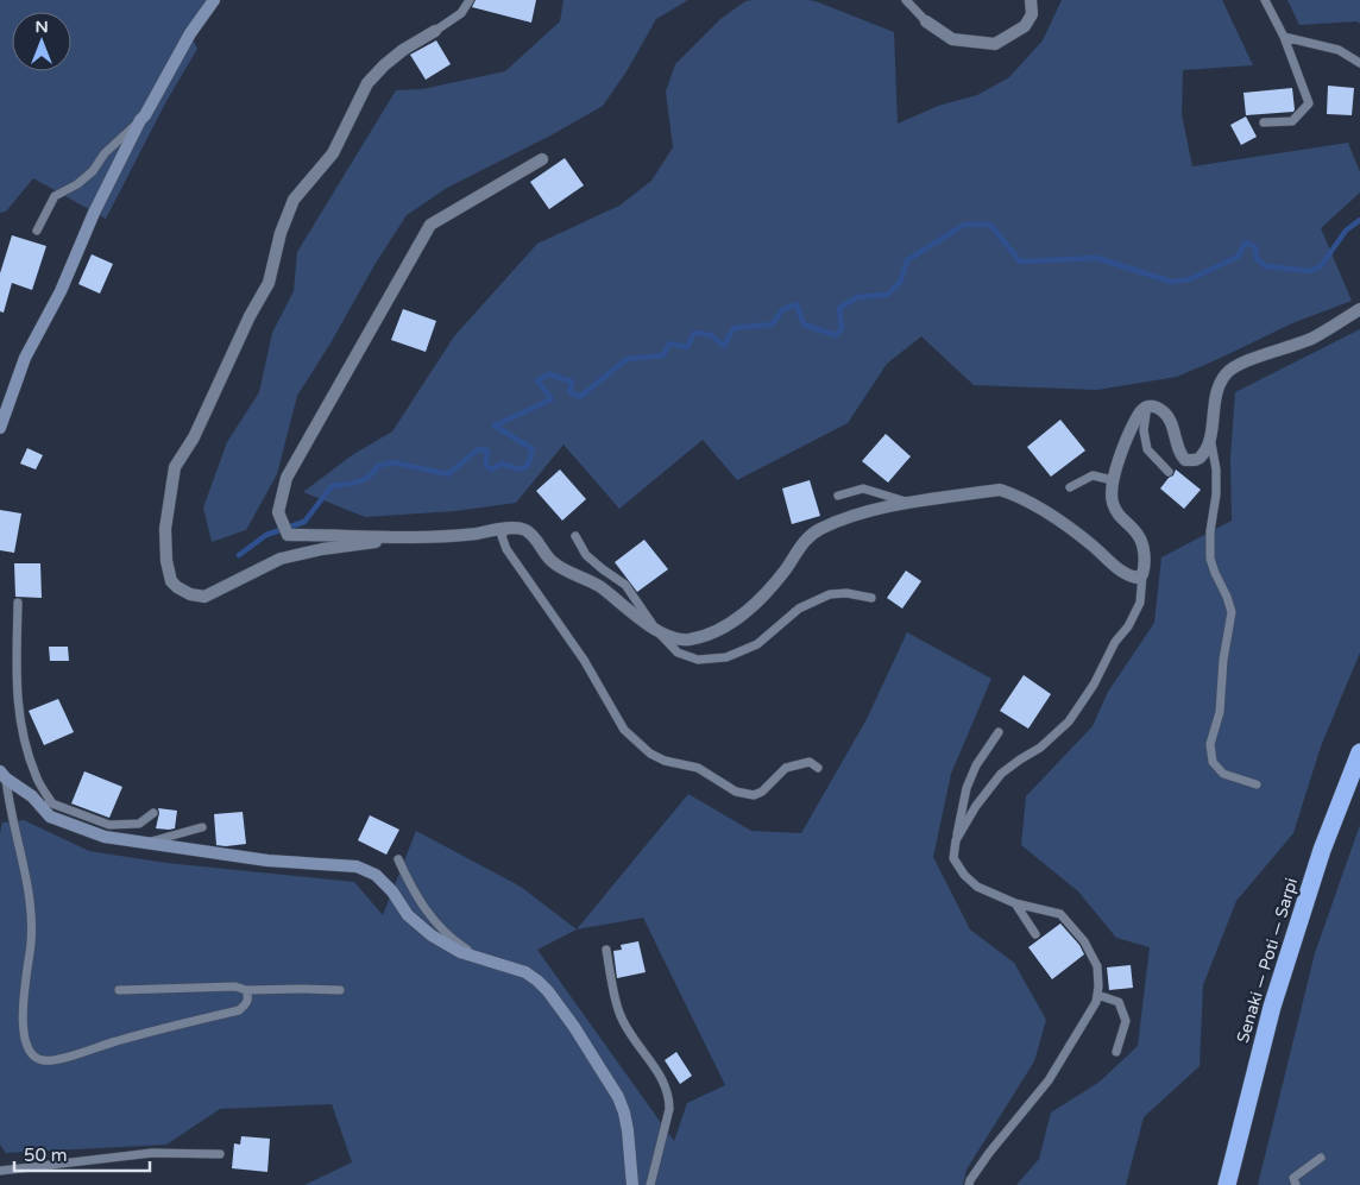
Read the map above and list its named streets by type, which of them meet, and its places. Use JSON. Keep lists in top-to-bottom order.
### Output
{
  "streets": {
    "highway": ["Senaki — Poti — Sarpi"]
  },
  "scale_bar": "50 m",
  "north": "top"
}
